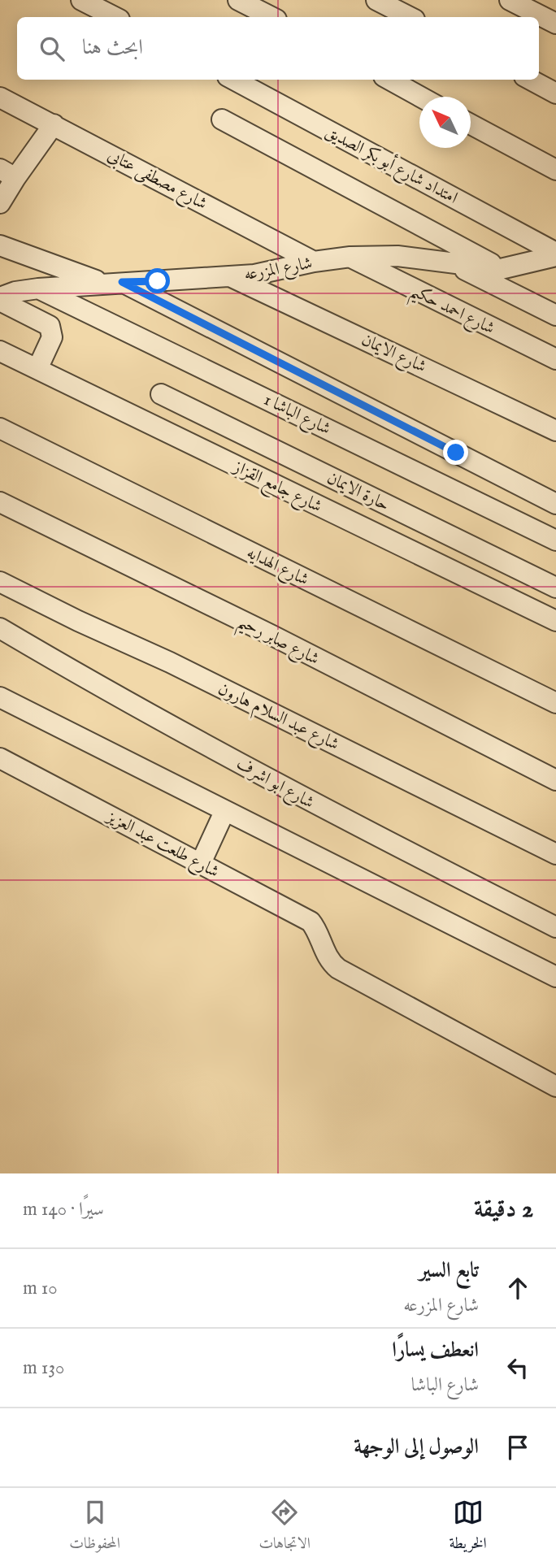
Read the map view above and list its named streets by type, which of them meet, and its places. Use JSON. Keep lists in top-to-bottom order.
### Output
{
  "streets": {
    "street": [
      "امتداد شارع أبو بكر الصديق",
      "شارع مصطفى عتابى",
      "شارع المزرعه",
      "شارع احمد حكيم",
      "شارع الايمان",
      "شارع الباشا 1",
      "شارع جامع القزاز",
      "حارة الايمان",
      "شارع الهدايه",
      "شارع صابر رحيم",
      "شارع عبد السلام هارون",
      "شارع ابو اشرف",
      "شارع طلعت عبد العزيز"
    ]
  },
  "crossings": [
    ["امتداد شارع أبو بكر الصديق", "شارع المزرعه"],
    ["شارع مصطفى عتابى", "شارع المزرعه"],
    ["شارع المزرعه", "شارع احمد حكيم"],
    ["شارع المزرعه", "شارع الايمان"],
    ["شارع المزرعه", "شارع الباشا 1"]
  ],
  "north": "top left",
  "page": {
    "search": "ابحث هنا",
    "heading": ["2 دقيقة", "سيرًا · 140 m"],
    "list": [
      ["تابع السير", "شارع المزرعه", "10 m"],
      ["انعطف يسارًا", "شارع الباشا", "130 m"],
      "الوصول إلى الوجهة"
    ],
    "nav": ["الخريطة", "الاتجاهات", "المحفوظات"]
  }
}
